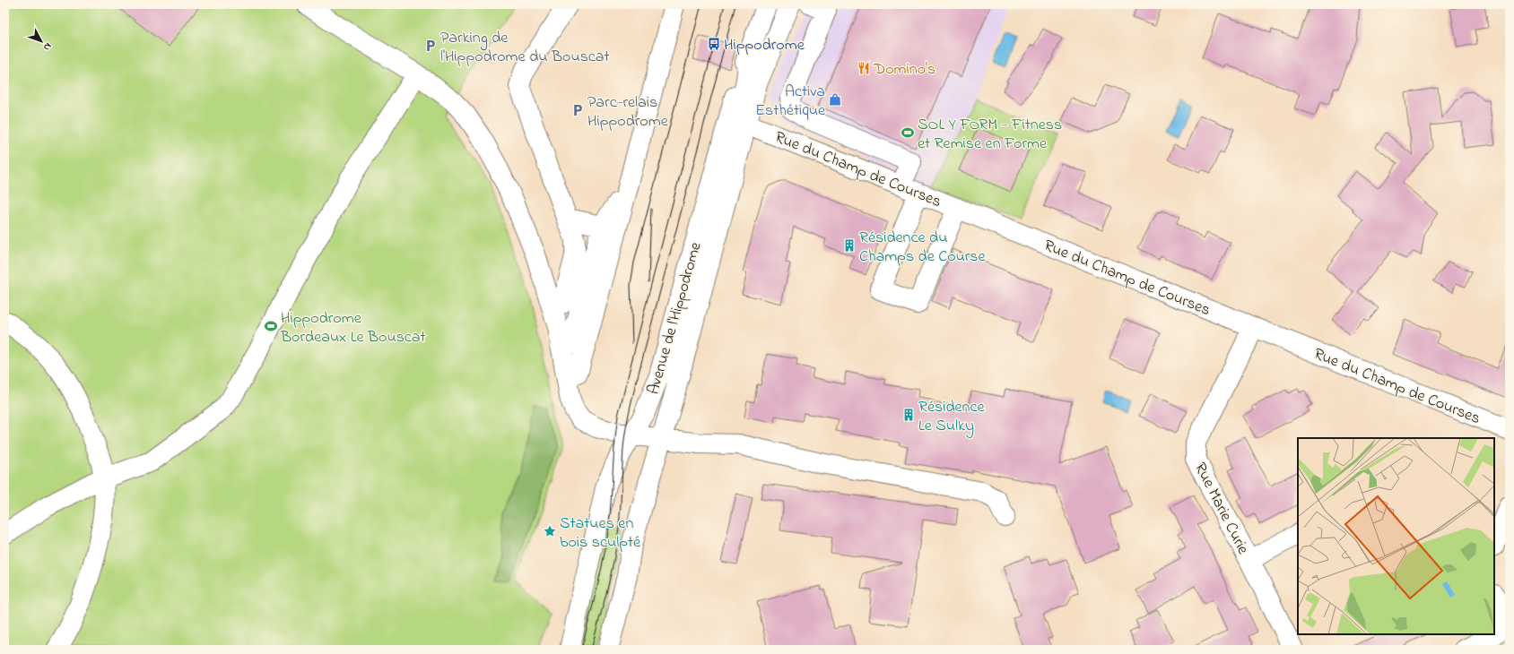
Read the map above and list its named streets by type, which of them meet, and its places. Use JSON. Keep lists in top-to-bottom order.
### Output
{
  "streets": {
    "street": ["Rue du Champ de Courses", "Avenue de l'Hippodrome", "Rue Marie Curie"]
  },
  "crossings": [
    ["Rue du Champ de Courses", "Avenue de l'Hippodrome"],
    ["Rue du Champ de Courses", "Rue Marie Curie"]
  ],
  "places": {
    "bus stop": ["Hippodrome"],
    "parking": ["Parking de l'Hippodrome du Bouscat", "Parc-relais Hippodrome"],
    "restaurant": ["Domino's"],
    "shop": ["Activa Esthétique"],
    "sports": ["SOL Y FORM - Fitness et Remise en Forme", "Hippodrome Bordeaux Le Bouscat"],
    "building": ["Résidence du Champs de Course", "Résidence Le Sulky"],
    "place": ["Statues en bois sculpté"]
  },
  "north": "bottom right"
}
